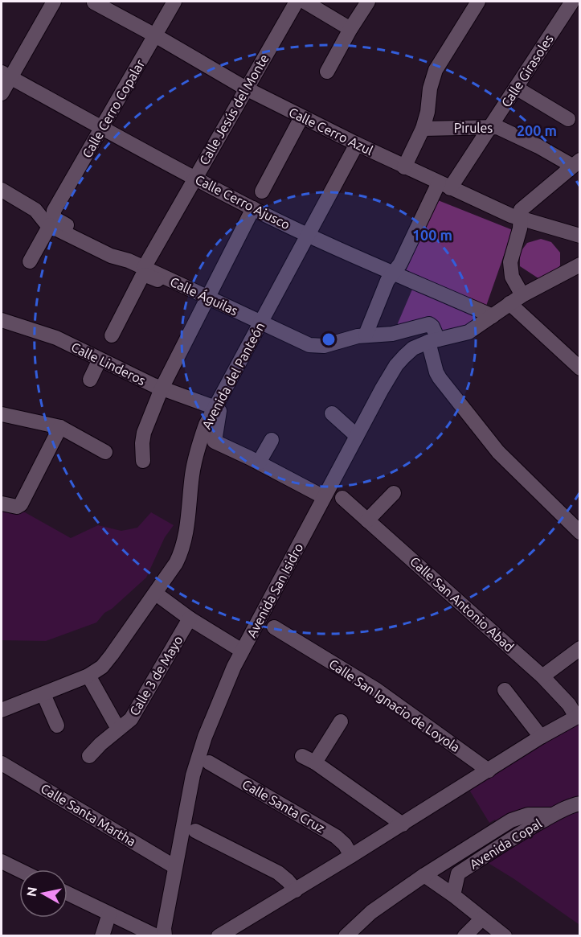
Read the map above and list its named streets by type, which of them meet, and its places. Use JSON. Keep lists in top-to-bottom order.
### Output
{
  "streets": {
    "street": [
      "Calle Girasoles",
      "Calle Cerro Copalar",
      "Calle Jesús del Monte",
      "Pirules",
      "Calle Cerro Azul",
      "Calle Cerro Ajusco",
      "Calle Águilas",
      "Calle Linderos",
      "Avenida del Panteón",
      "Avenida San Isidro",
      "Calle San Antonio Abad",
      "Calle 3 de Mayo",
      "Calle San Ignacio de Loyola",
      "Calle Santa Cruz",
      "Calle Santa Martha",
      "Avenida Copal"
    ]
  },
  "crossings": [
    ["Calle Girasoles", "Pirules"],
    ["Calle Girasoles", "Calle Cerro Azul"],
    ["Calle Girasoles", "Calle Cerro Ajusco"],
    ["Calle Girasoles", "Calle Águilas"],
    ["Calle Cerro Copalar", "Calle Cerro Azul"],
    ["Calle Cerro Copalar", "Calle Cerro Ajusco"],
    ["Calle Cerro Copalar", "Calle Águilas"],
    ["Calle Jesús del Monte", "Calle Cerro Azul"],
    ["Calle Jesús del Monte", "Calle Cerro Ajusco"],
    ["Calle Jesús del Monte", "Calle Águilas"],
    ["Calle Cerro Azul", "Avenida del Panteón"],
    ["Calle Cerro Ajusco", "Avenida del Panteón"],
    ["Calle Cerro Ajusco", "Avenida San Isidro"],
    ["Calle Águilas", "Avenida del Panteón"],
    ["Calle Águilas", "Avenida San Isidro"],
    ["Calle Linderos", "Avenida del Panteón"],
    ["Avenida San Isidro", "Calle Santa Martha"]
  ],
  "north": "left",
  "rings": ["200 m", "100 m"]
}
